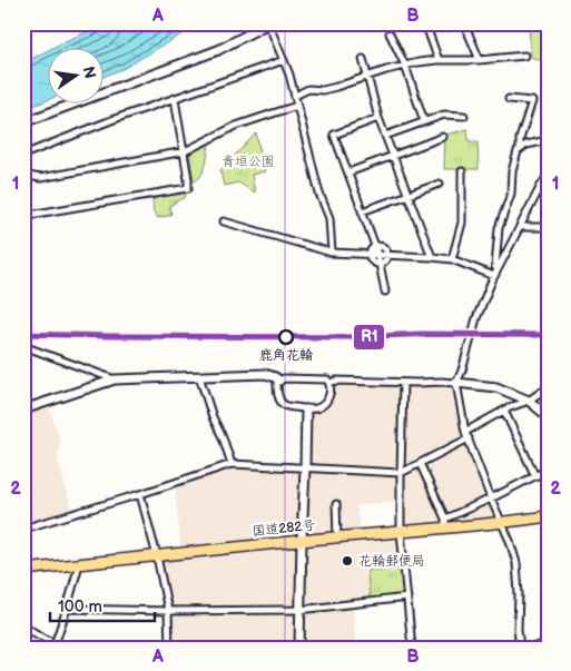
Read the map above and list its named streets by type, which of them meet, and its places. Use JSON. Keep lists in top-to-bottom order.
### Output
{
  "streets": {
    "highway": ["国道282号"]
  },
  "parks": ["青垣公園"],
  "places": ["鹿角花輪", "花輪郵便局"],
  "lines": ["transit line R1"],
  "scale_bar": "100 m",
  "north": "right",
  "grid": {
    "columns": ["A", "B"],
    "rows": ["1", "2"]
  }
}
